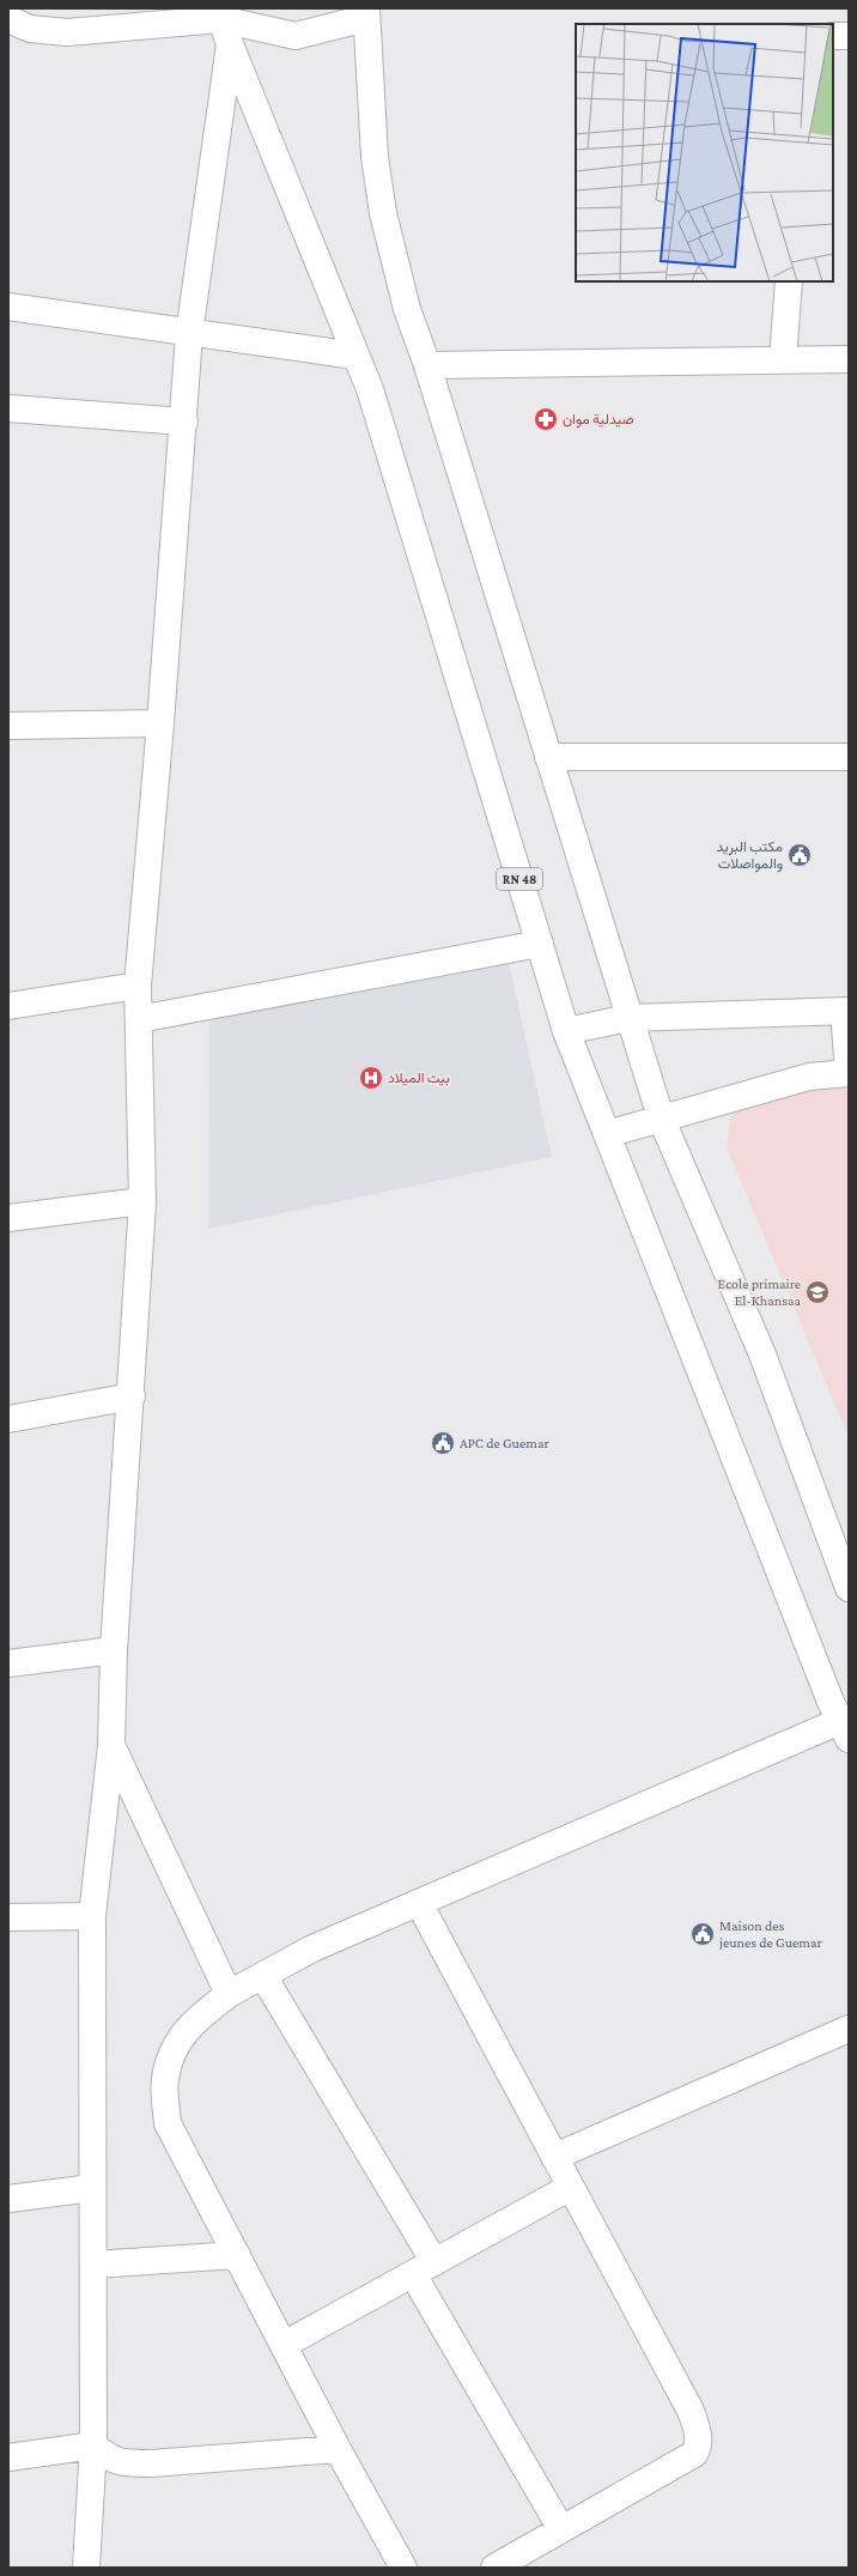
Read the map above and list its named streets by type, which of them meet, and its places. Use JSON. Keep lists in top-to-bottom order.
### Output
{
  "streets": {
    "main road": ["RN 48"]
  },
  "places": {
    "pharmacy": ["صيدلية موان"],
    "public building": ["مكتب البريد والمواصلات", "APC de Guemar", "Maison des jeunes de Guemar"],
    "hospital": ["بيت الميلاد"],
    "school or university": ["Ecole primaire El-Khansaa"]
  }
}
